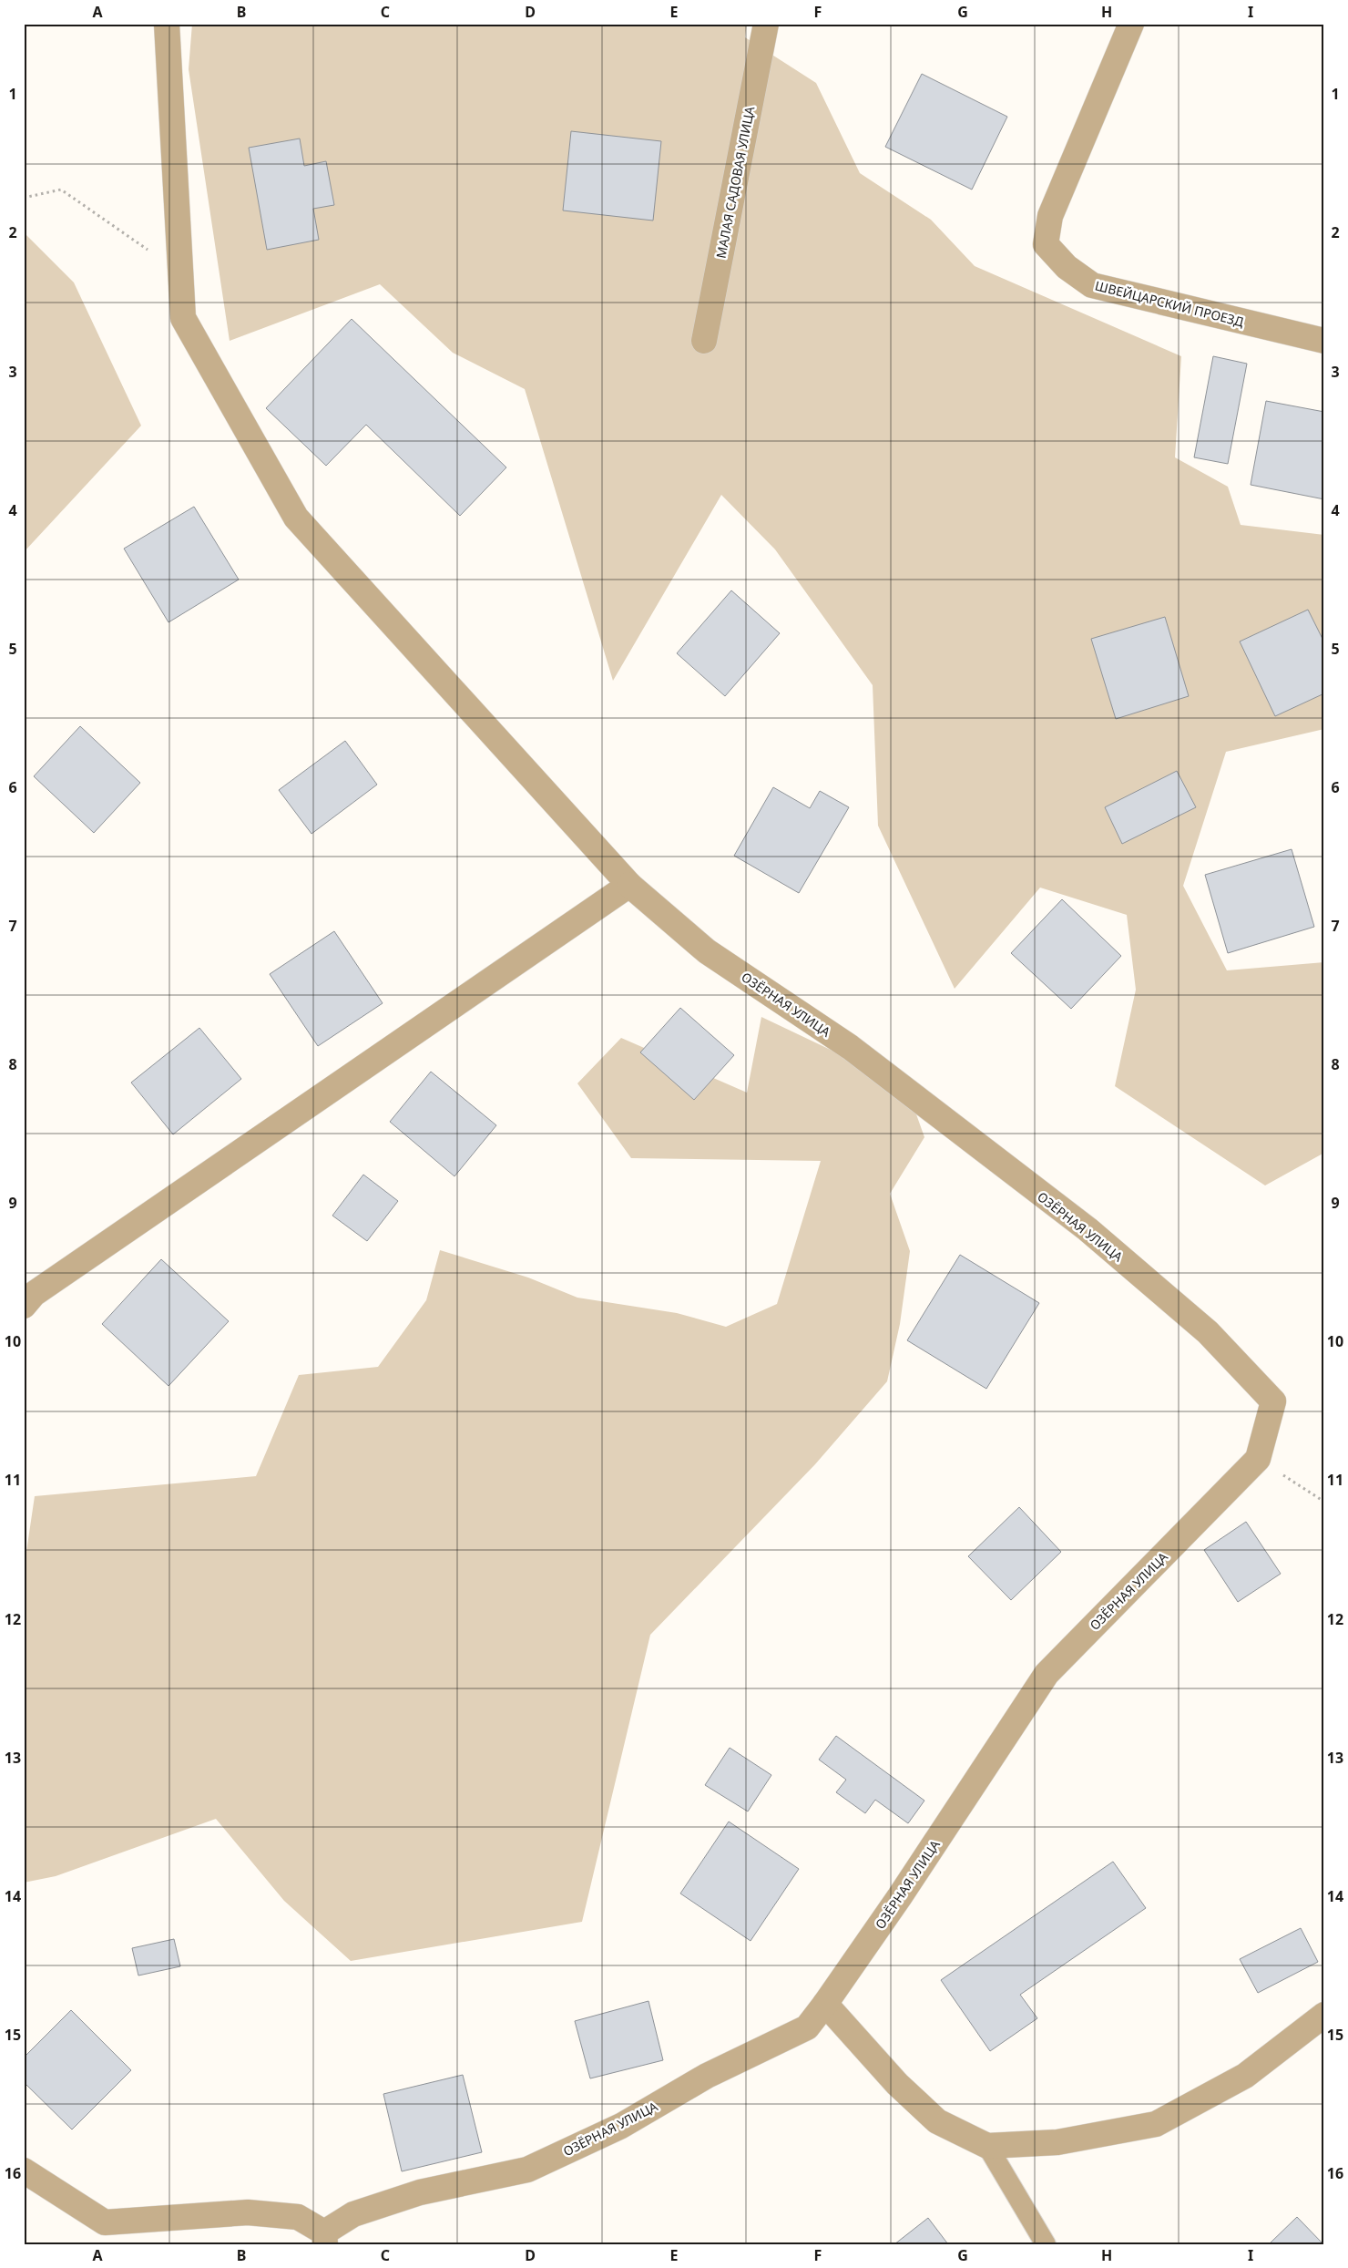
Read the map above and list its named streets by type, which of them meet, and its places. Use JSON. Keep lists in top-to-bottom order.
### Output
{
  "streets": {
    "street": ["МАЛАЯ САДОВАЯ УЛИЦА", "ШВЕЙЦАРСКИЙ ПРОЕЗД", "ОЗЁРНАЯ УЛИЦА"]
  },
  "grid": {
    "columns": [
      "A",
      "B",
      "C",
      "D",
      "E",
      "F",
      "G",
      "H",
      "I"
    ],
    "rows": [
      "1",
      "2",
      "3",
      "4",
      "5",
      "6",
      "7",
      "8",
      "9",
      "10",
      "11",
      "12",
      "13",
      "14",
      "15",
      "16"
    ]
  }
}
